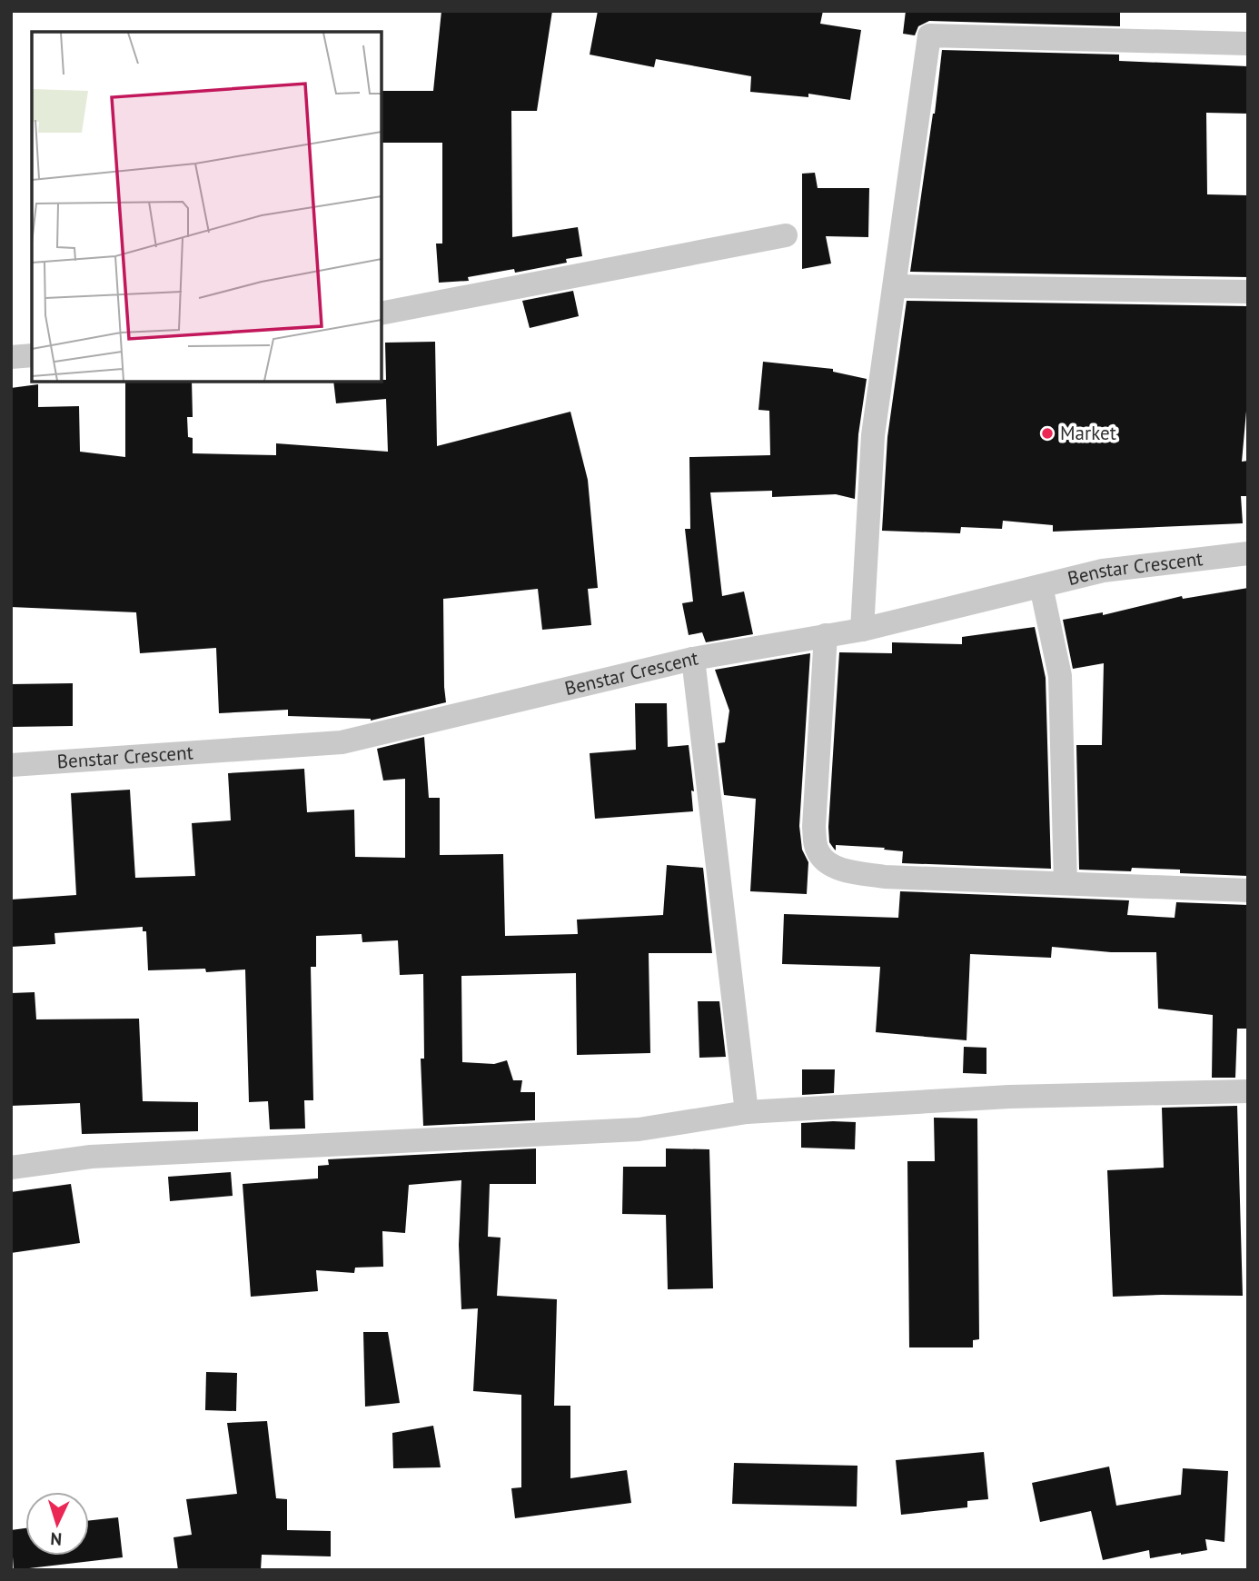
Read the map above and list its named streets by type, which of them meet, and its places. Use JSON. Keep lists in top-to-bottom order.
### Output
{
  "streets": {
    "street": ["Benstar Crescent"]
  },
  "places": ["Market"],
  "north": "bottom"
}
